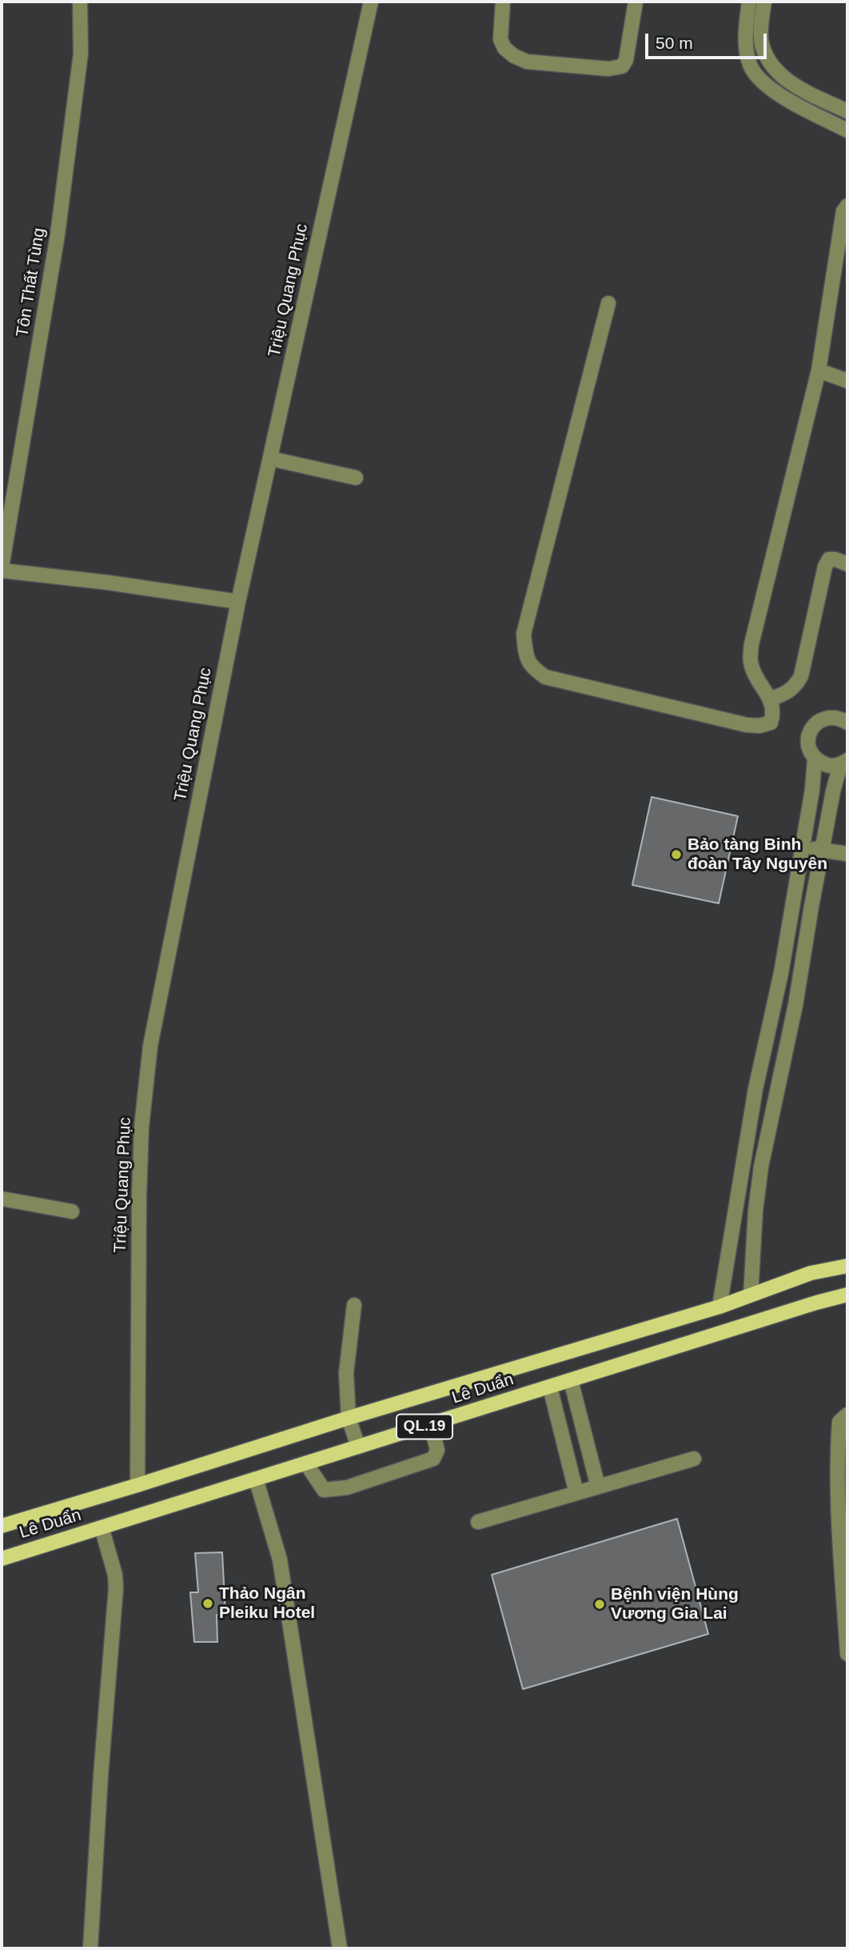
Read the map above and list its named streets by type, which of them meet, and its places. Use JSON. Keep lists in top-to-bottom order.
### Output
{
  "streets": {
    "main road": ["Lê Duẩn", "QL.19"],
    "street": ["Tôn Thất Tùng", "Triệu Quang Phục"]
  },
  "crossings": [
    ["Triệu Quang Phục", "Lê Duẩn"]
  ],
  "places": ["Bảo tàng Binh đoàn Tây Nguyên", "Thảo Ngân Pleiku Hotel", "Bệnh viện Hùng Vương Gia Lai"],
  "scale_bar": "50 m"
}
